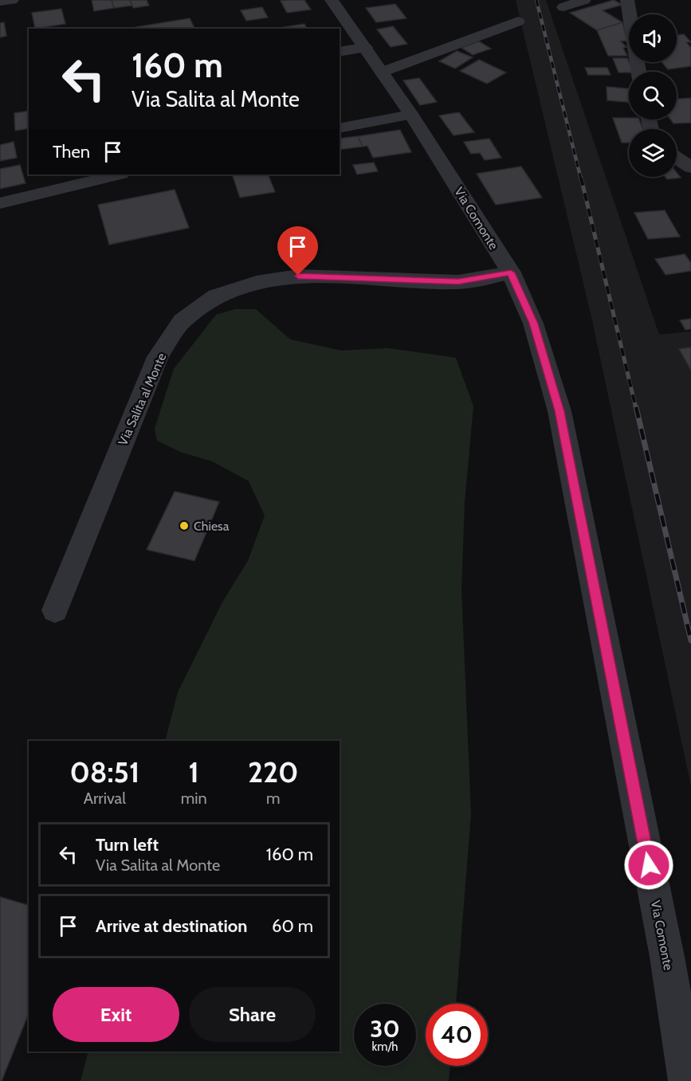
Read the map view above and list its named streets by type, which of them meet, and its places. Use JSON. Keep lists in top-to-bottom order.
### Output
{
  "streets": {
    "street": ["Via Comonte", "Via Salita al Monte"]
  },
  "crossings": [
    ["Via Comonte", "Via Salita al Monte"]
  ],
  "places": ["Chiesa"],
  "page": {
    "turn": ["160 m", "Via Salita al Monte"],
    "then": "Then",
    "eta": [
      "08:51",
      "Arrival",
      "1",
      "min",
      "220",
      "m"
    ],
    "list": [
      {
        "name": "Turn left",
        "note": "Via Salita al Monte",
        "value": "160 m"
      },
      {
        "name": "Arrive at destination",
        "value": "60 m"
      }
    ],
    "buttons": ["Exit", "Share"],
    "speed": "30 km/h",
    "limit": "40"
  }
}
